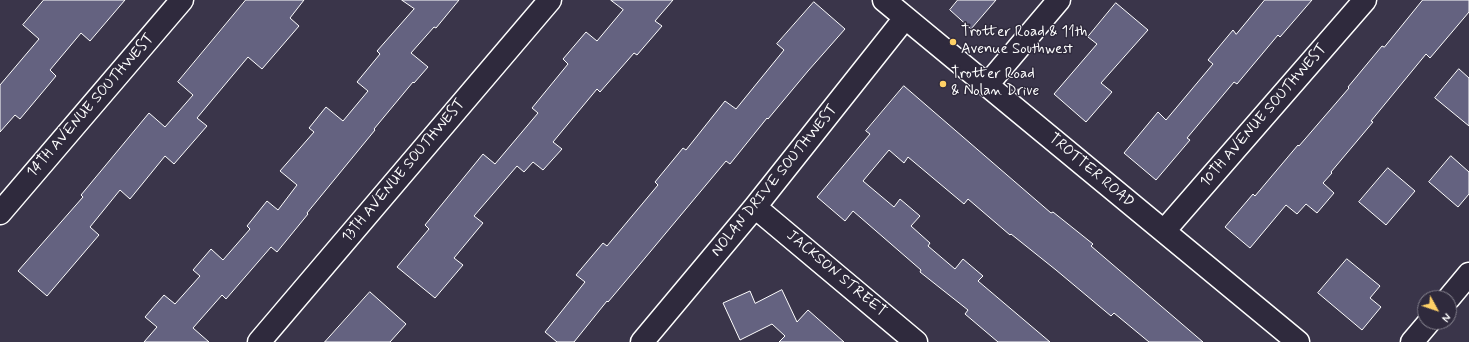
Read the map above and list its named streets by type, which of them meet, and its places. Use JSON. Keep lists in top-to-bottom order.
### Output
{
  "streets": {
    "street": [
      "14TH AVENUE SOUTHWEST",
      "10TH AVENUE SOUTHWEST",
      "13TH AVENUE SOUTHWEST",
      "TROTTER ROAD",
      "NOLAN DRIVE SOUTHWEST",
      "JACKSON STREET"
    ]
  },
  "crossings": [
    ["10TH AVENUE SOUTHWEST", "TROTTER ROAD"],
    ["TROTTER ROAD", "NOLAN DRIVE SOUTHWEST"],
    ["NOLAN DRIVE SOUTHWEST", "JACKSON STREET"]
  ],
  "places": ["Trotter Road & 11th Avenue Southwest", "Trotter Road & Nolan Drive"],
  "north": "bottom right"
}
